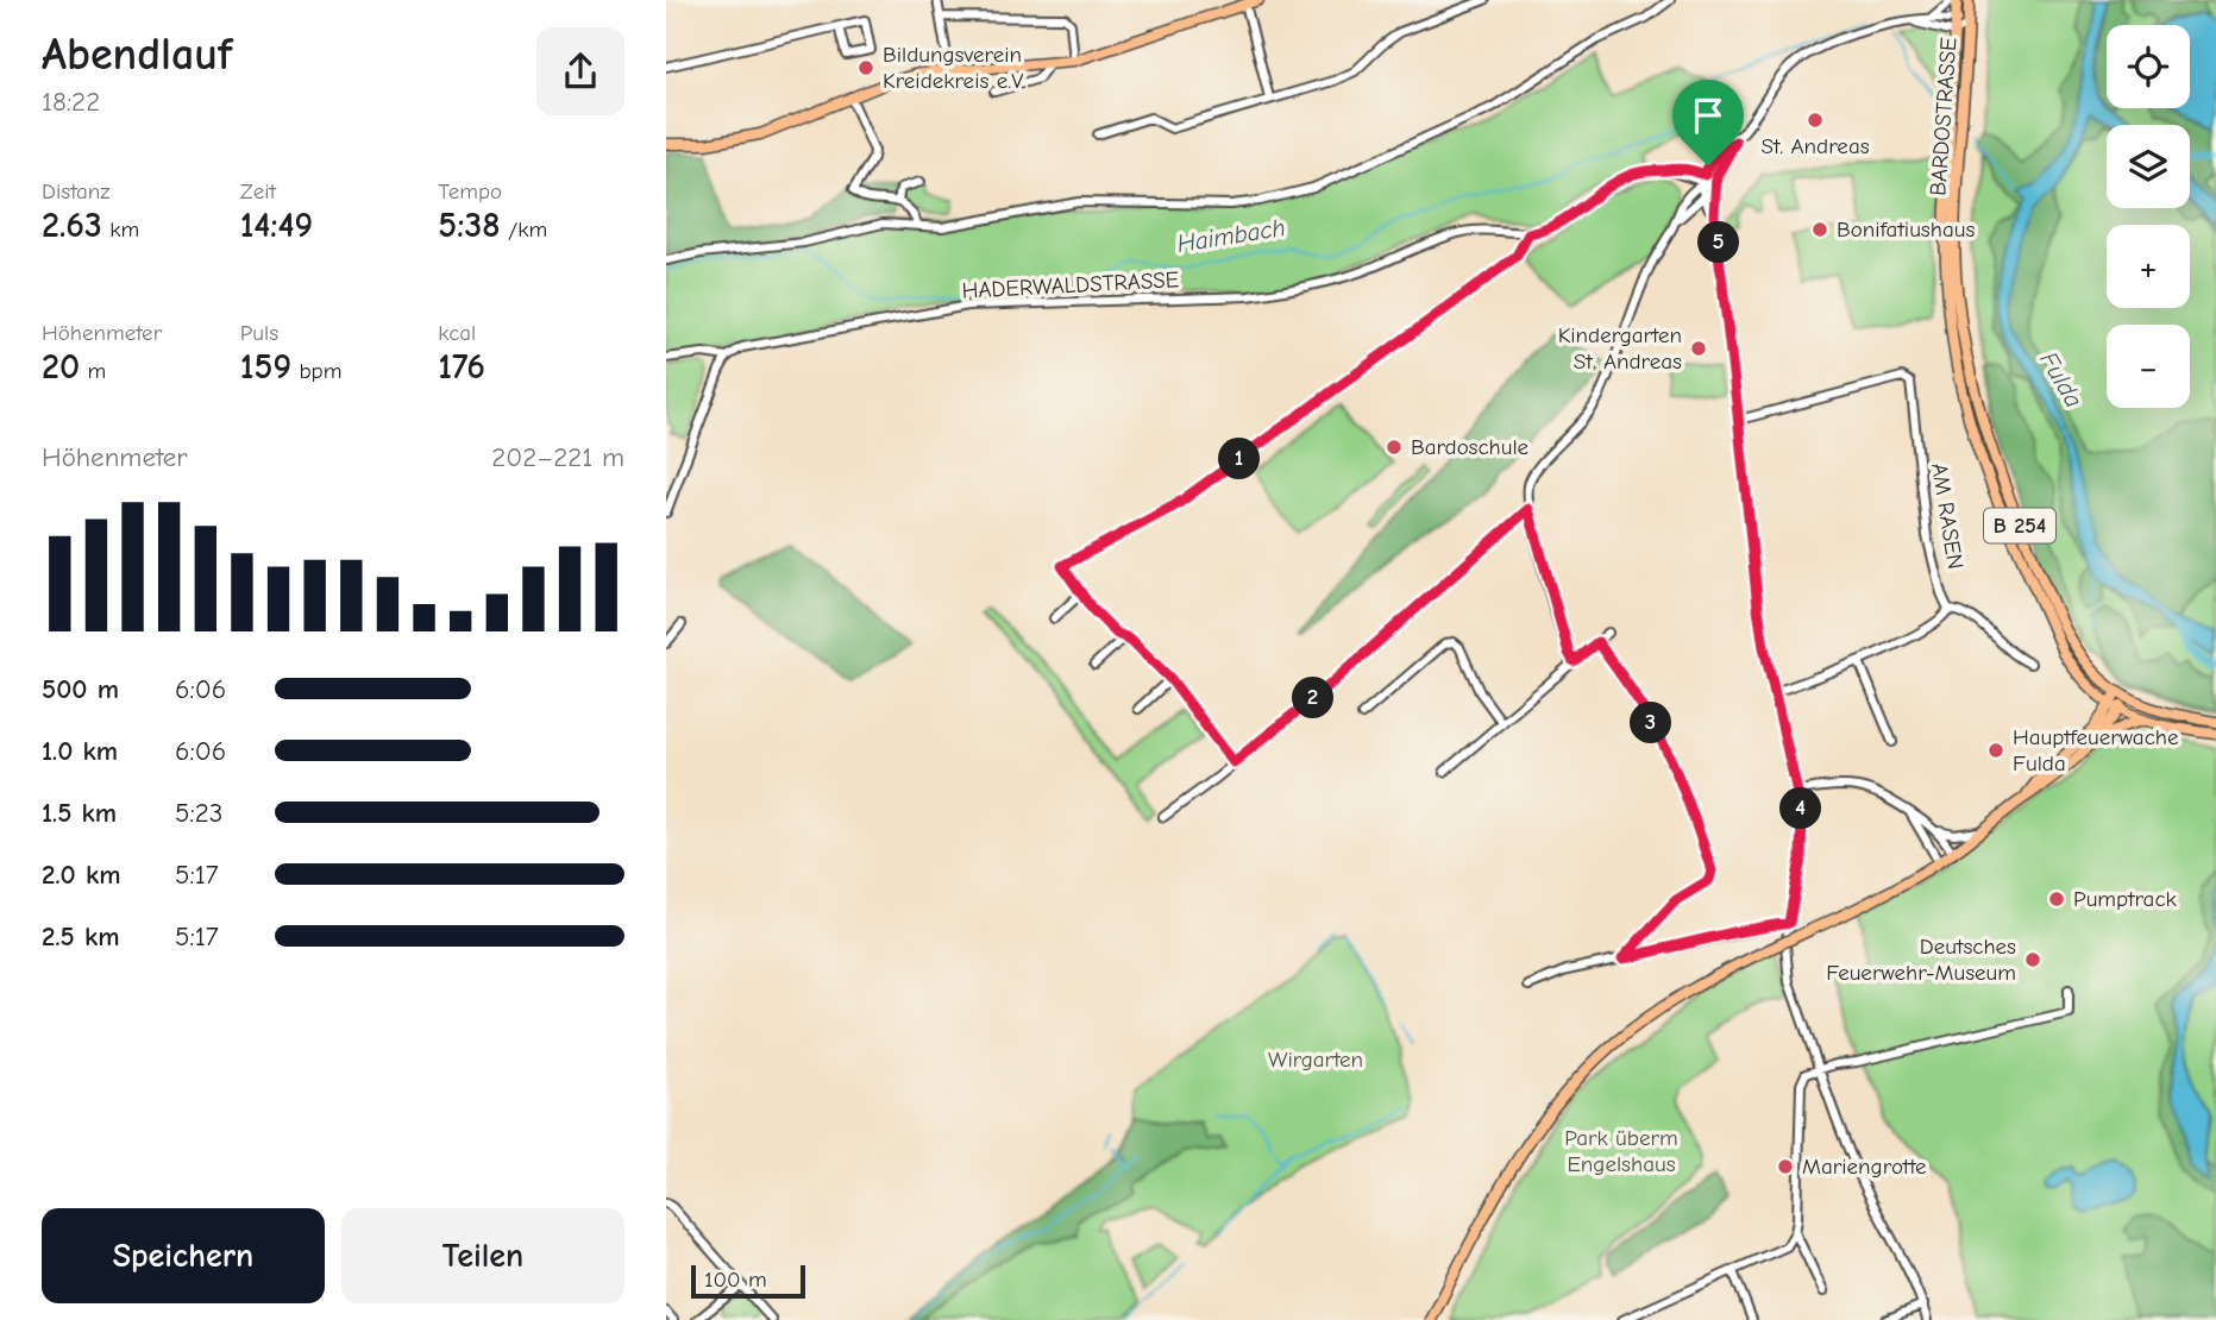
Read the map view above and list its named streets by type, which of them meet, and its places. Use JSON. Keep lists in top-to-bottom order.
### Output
{
  "streets": {
    "main road": ["BARDOSTRASSE", "B 254"],
    "street": ["HADERWALDSTRASSE", "AM RASEN"]
  },
  "water": ["Haimbach", "Fulda"],
  "parks": ["Wirgarten", "Park überm Engelshaus"],
  "places": [
    "Bildungsverein Kreidekreis e.V.",
    "St. Andreas",
    "Bonifatiushaus",
    "Kindergarten St. Andreas",
    "Bardoschule",
    "Hauptfeuerwache Fulda",
    "Pumptrack",
    "Deutsches Feuerwehr-Museum",
    "Mariengrotte"
  ],
  "scale_bar": "100 m",
  "page": {
    "heading": ["Abendlauf", "18:22"],
    "map_buttons": ["+", "−"],
    "stats": [
      ["Distanz", "2.63 km"],
      ["Zeit", "14:49"],
      ["Tempo", "5:38 /km"],
      ["Höhenmeter", "20 m"],
      ["Puls", "159 bpm"],
      ["kcal", "176"]
    ],
    "pins": [
      "5",
      "1",
      "2",
      "3",
      "4"
    ],
    "chart": ["Höhenmeter", "202–221 m"],
    "list": [
      {
        "name": "500 m",
        "note": "6:06"
      },
      {
        "name": "1.0 km",
        "note": "6:06"
      },
      {
        "name": "1.5 km",
        "note": "5:23"
      },
      {
        "name": "2.0 km",
        "note": "5:17"
      },
      {
        "name": "2.5 km",
        "note": "5:17"
      }
    ],
    "buttons": ["Speichern", "Teilen"],
    "scale": "100 m"
  }
}
